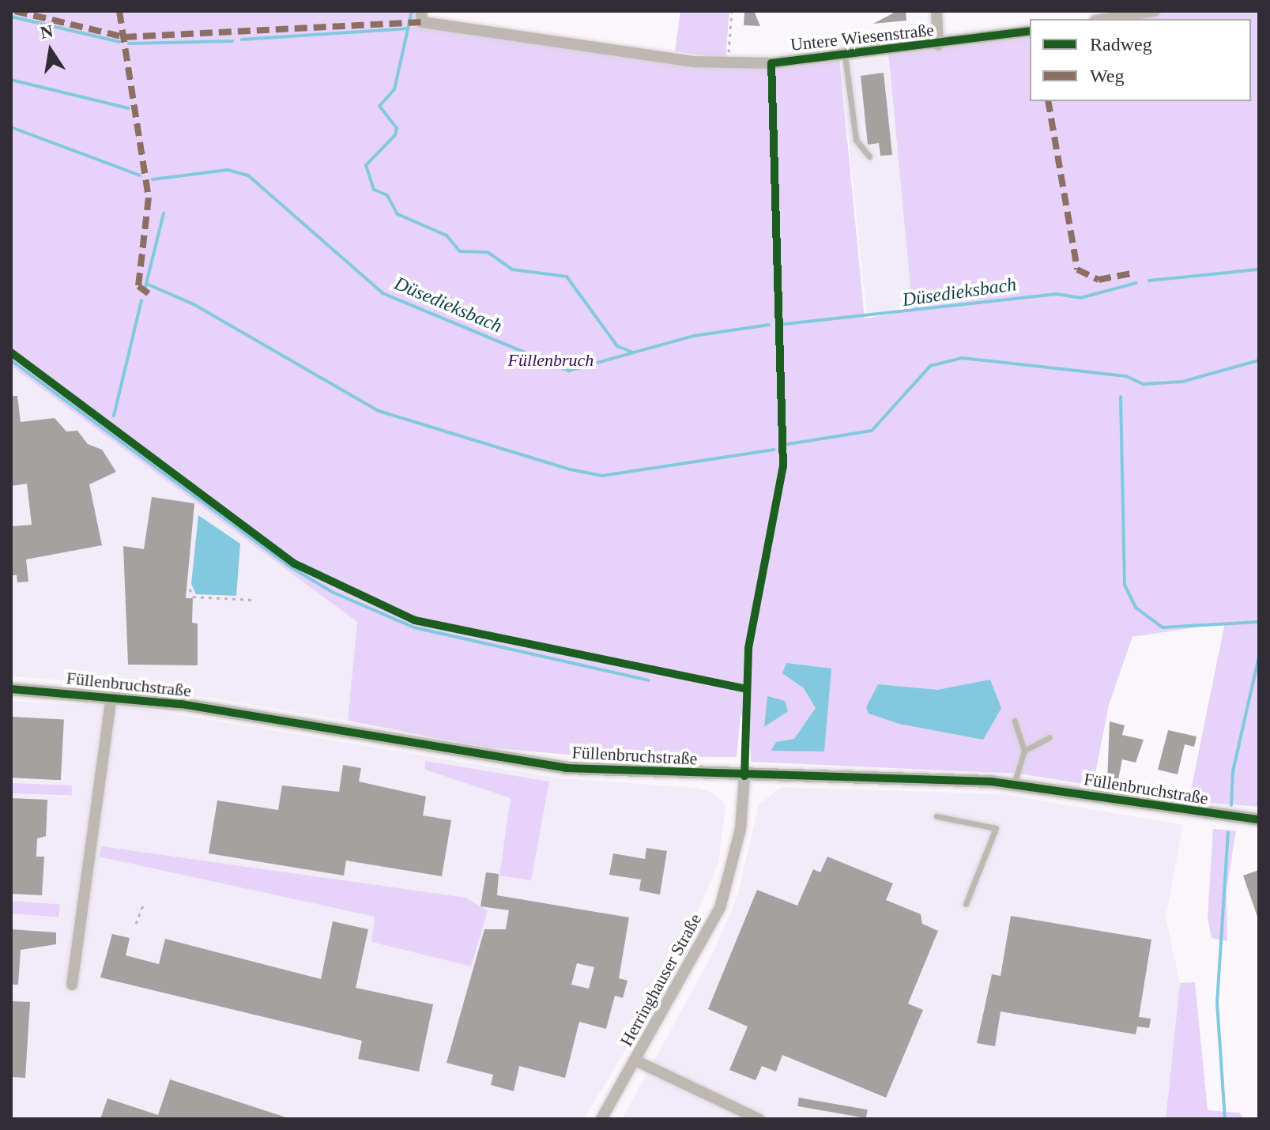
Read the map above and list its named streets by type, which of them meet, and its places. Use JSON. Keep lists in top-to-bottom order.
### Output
{
  "streets": {
    "street": ["Untere Wiesenstraße", "Füllenbruchstraße", "Herringhauser Straße"]
  },
  "crossings": [
    ["Füllenbruchstraße", "Herringhauser Straße"]
  ],
  "water": ["Düsedieksbach"],
  "parks": ["Füllenbruch"],
  "legend": ["Radweg", "Weg"],
  "north": "top"
}
